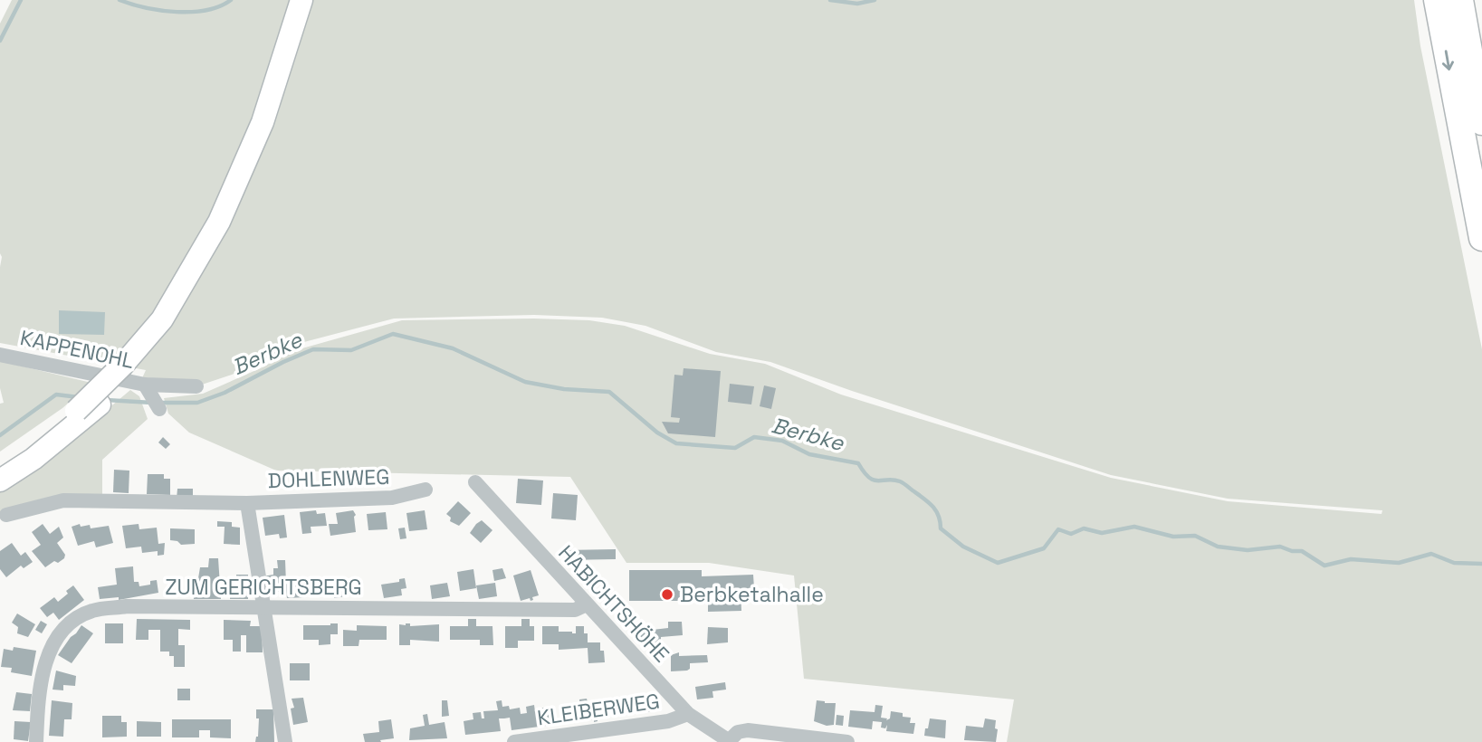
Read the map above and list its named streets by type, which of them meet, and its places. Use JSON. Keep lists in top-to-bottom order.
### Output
{
  "streets": {
    "street": [
      "KAPPENOHL",
      "DOHLENWEG",
      "ZUM GERICHTSBERG",
      "HABICHTSHÖHE",
      "KLEIBERWEG"
    ]
  },
  "crossings": [
    ["DOHLENWEG", "ZUM GERICHTSBERG"],
    ["ZUM GERICHTSBERG", "HABICHTSHÖHE"],
    ["HABICHTSHÖHE", "KLEIBERWEG"]
  ],
  "water": ["Berbke"],
  "places": ["Berbketalhalle"]
}
